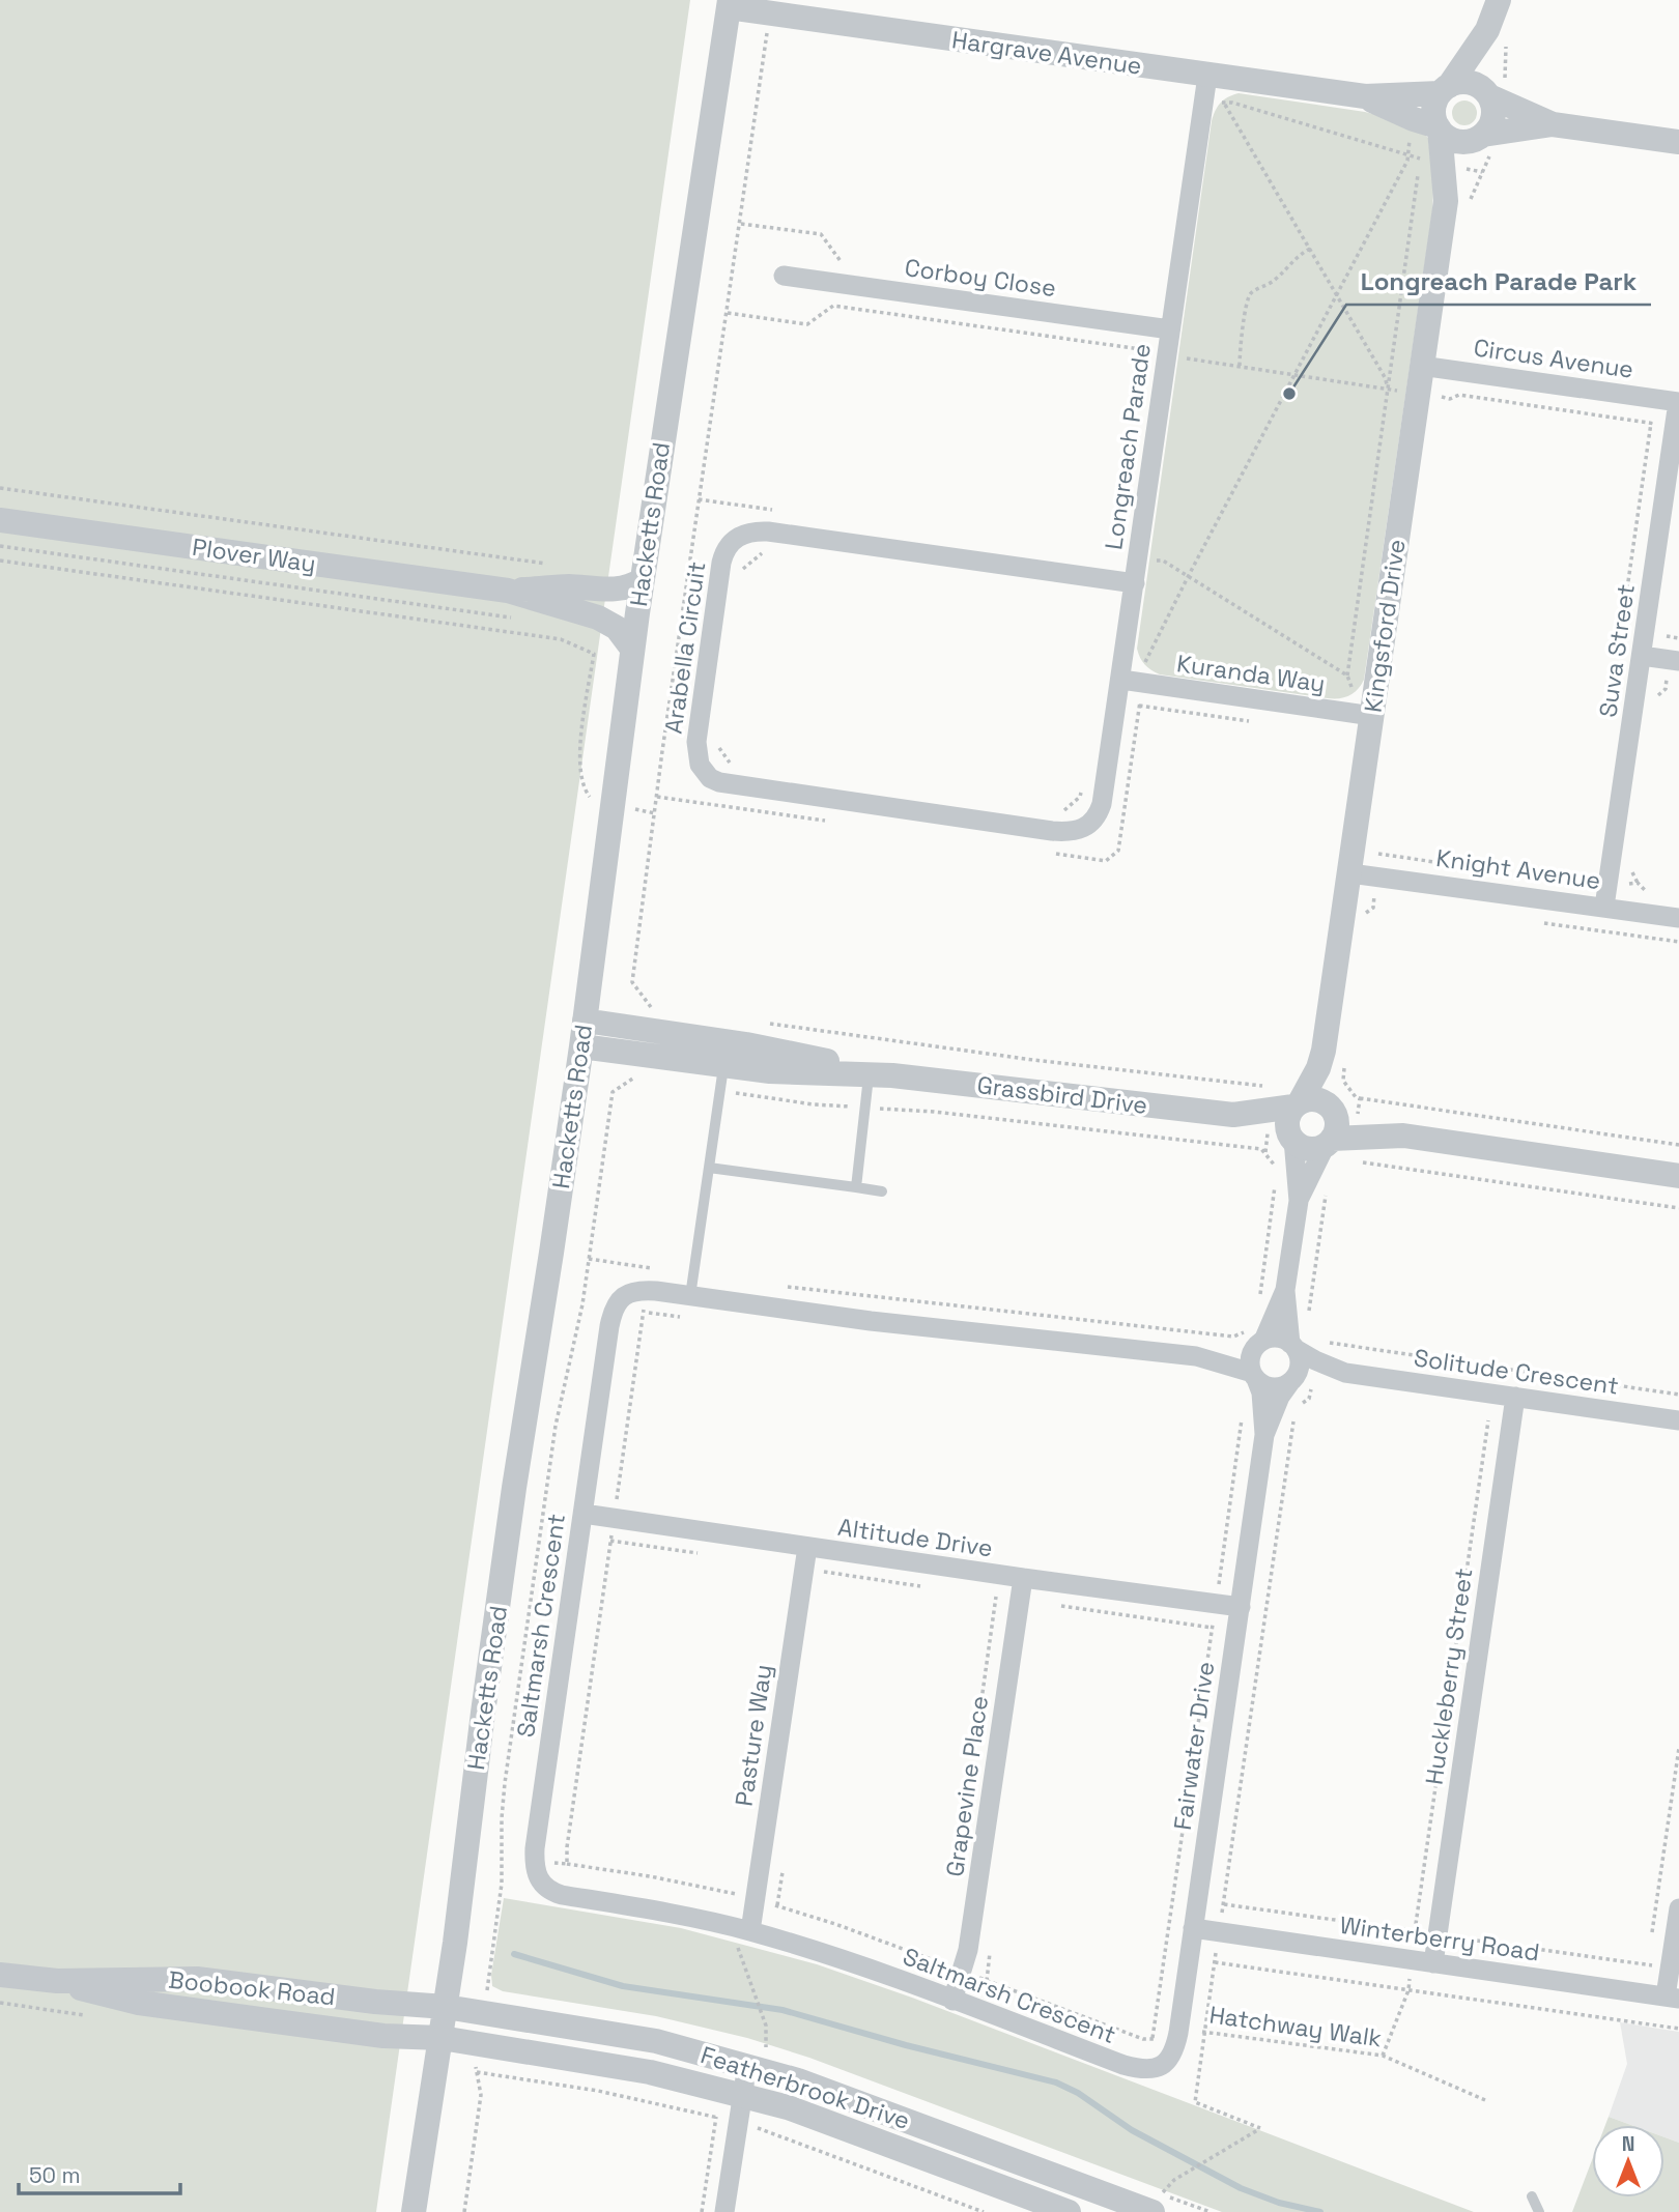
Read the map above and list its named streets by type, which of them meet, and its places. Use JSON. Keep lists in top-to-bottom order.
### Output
{
  "streets": {
    "street": [
      "Hargrave Avenue",
      "Corboy Close",
      "Circus Avenue",
      "Longreach Parade",
      "Hacketts Road",
      "Plover Way",
      "Kingsford Drive",
      "Arabella Circuit",
      "Suva Street",
      "Kuranda Way",
      "Knight Avenue",
      "Grassbird Drive",
      "Solitude Crescent",
      "Altitude Drive",
      "Saltmarsh Crescent",
      "Huckleberry Street",
      "Pasture Way",
      "Fairwater Drive",
      "Grapevine Place",
      "Winterberry Road",
      "Boobook Road",
      "Featherbrook Drive"
    ],
    "path": ["Hatchway Walk"]
  },
  "crossings": [
    ["Hargrave Avenue", "Longreach Parade"],
    ["Hargrave Avenue", "Hacketts Road"],
    ["Hargrave Avenue", "Kingsford Drive"],
    ["Corboy Close", "Longreach Parade"],
    ["Circus Avenue", "Kingsford Drive"],
    ["Circus Avenue", "Suva Street"],
    ["Longreach Parade", "Arabella Circuit"],
    ["Longreach Parade", "Kuranda Way"],
    ["Hacketts Road", "Plover Way"],
    ["Hacketts Road", "Grassbird Drive"],
    ["Hacketts Road", "Boobook Road"],
    ["Hacketts Road", "Featherbrook Drive"],
    ["Kingsford Drive", "Kuranda Way"],
    ["Kingsford Drive", "Knight Avenue"],
    ["Kingsford Drive", "Grassbird Drive"],
    ["Suva Street", "Knight Avenue"],
    ["Solitude Crescent", "Huckleberry Street"],
    ["Solitude Crescent", "Fairwater Drive"],
    ["Altitude Drive", "Saltmarsh Crescent"],
    ["Altitude Drive", "Pasture Way"],
    ["Altitude Drive", "Fairwater Drive"],
    ["Altitude Drive", "Grapevine Place"],
    ["Saltmarsh Crescent", "Pasture Way"],
    ["Saltmarsh Crescent", "Fairwater Drive"],
    ["Saltmarsh Crescent", "Grapevine Place"],
    ["Saltmarsh Crescent", "Hatchway Walk"],
    ["Huckleberry Street", "Winterberry Road"],
    ["Pasture Way", "Hatchway Walk"],
    ["Fairwater Drive", "Winterberry Road"],
    ["Fairwater Drive", "Hatchway Walk"],
    ["Grapevine Place", "Hatchway Walk"],
    ["Boobook Road", "Featherbrook Drive"]
  ],
  "places": ["Longreach Parade Park"],
  "scale_bar": "50 m",
  "north": "top"
}
